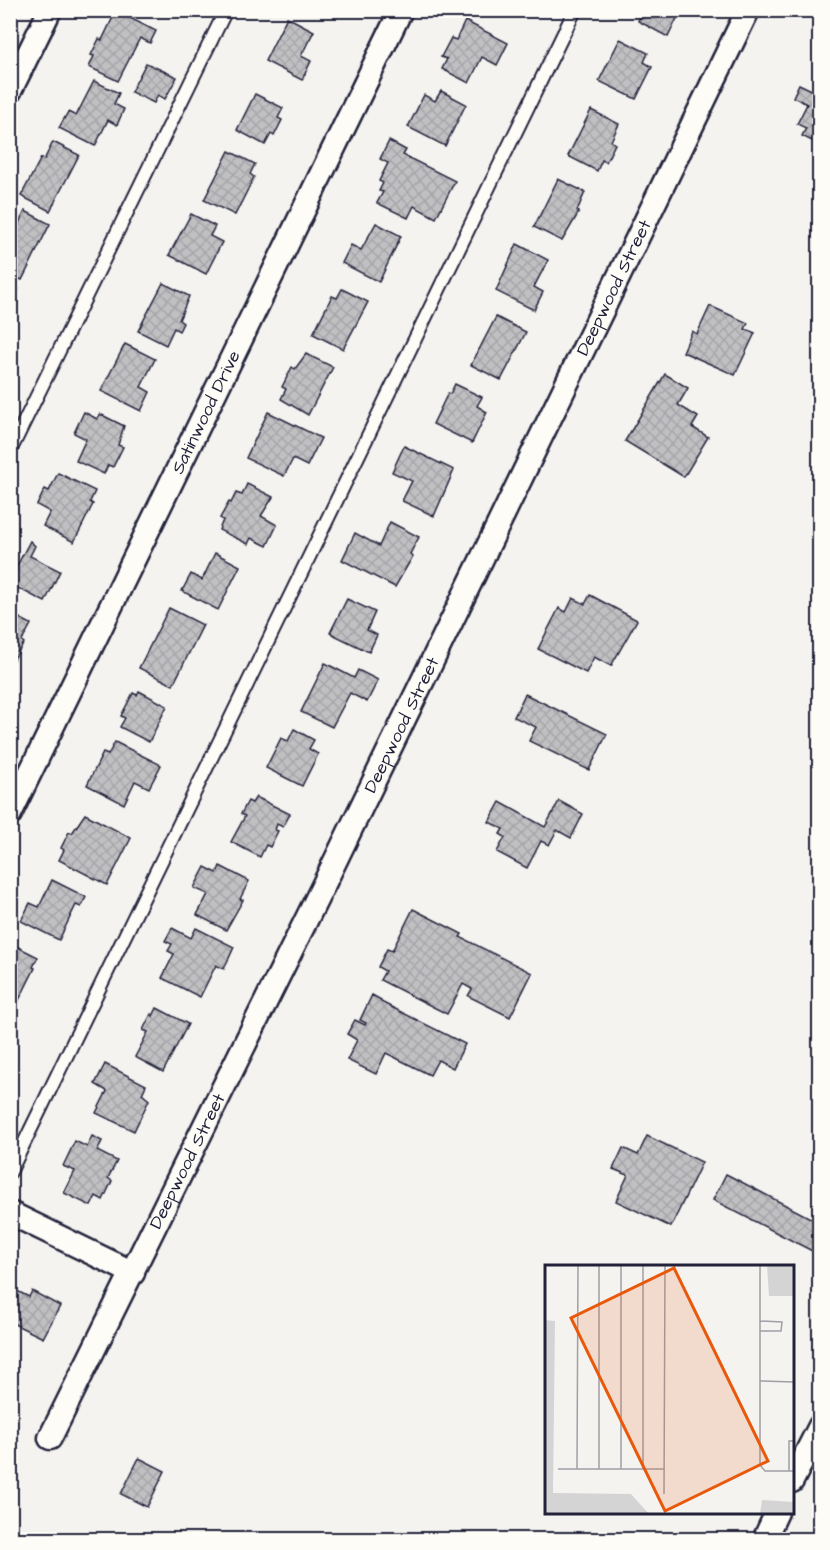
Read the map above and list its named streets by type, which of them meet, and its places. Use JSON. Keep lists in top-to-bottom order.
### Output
{
  "streets": {
    "street": ["Deepwood Street", "Satinwood Drive"]
  }
}
